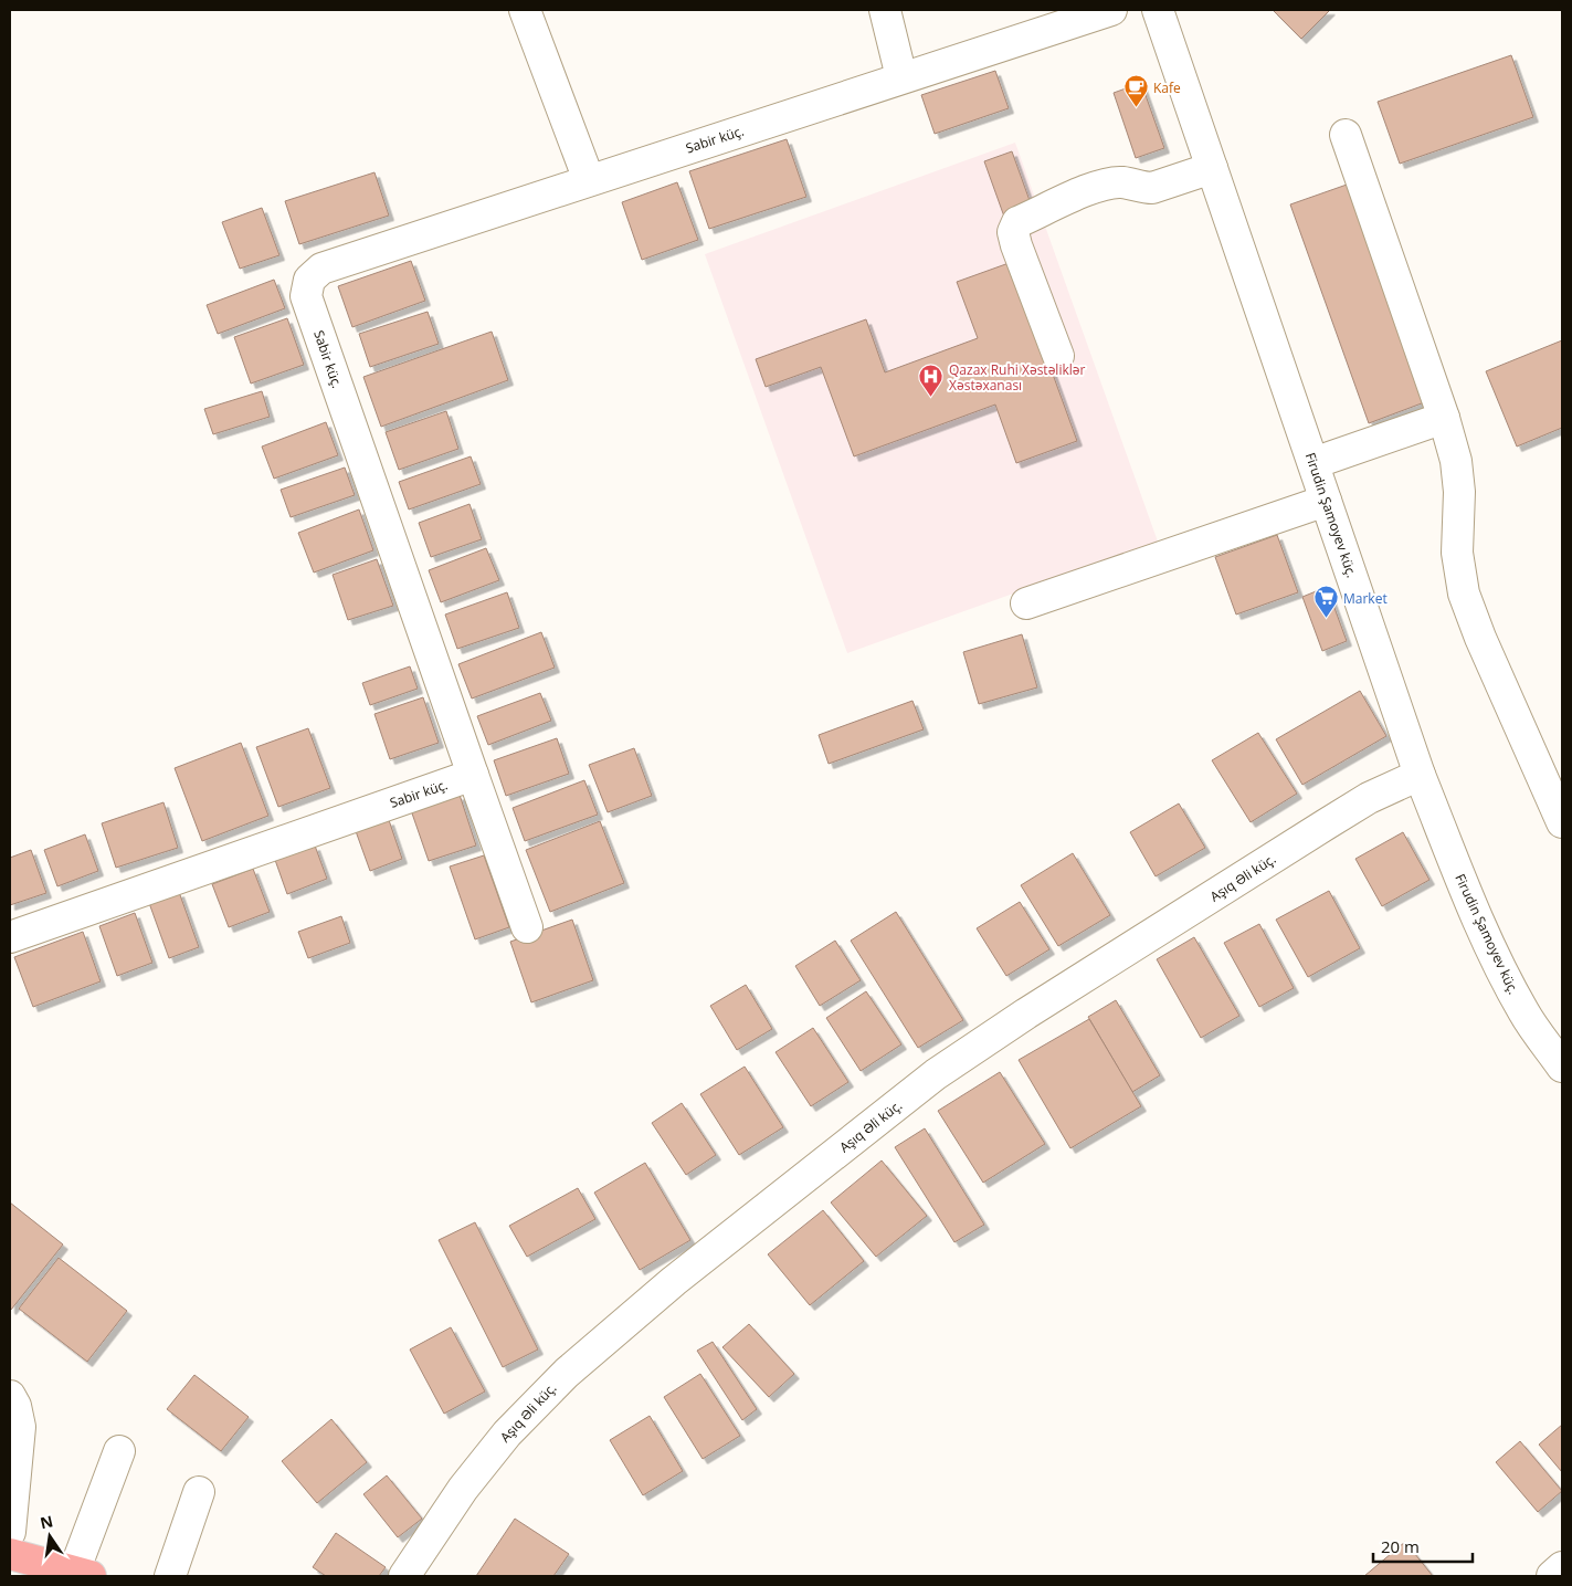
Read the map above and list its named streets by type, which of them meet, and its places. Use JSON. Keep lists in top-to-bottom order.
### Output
{
  "streets": {
    "street": ["Sabir küç.", "Firudin Şamoyev küç.", "Aşıq Əli küç."]
  },
  "crossings": [
    ["Firudin Şamoyev küç.", "Aşıq Əli küç."]
  ],
  "places": {
    "cafe": ["Kafe"],
    "hospital": ["Qazax Ruhi Xəstəliklər Xəstəxanası"],
    "supermarket": ["Market"]
  },
  "scale_bar": "20 m",
  "north": "top"
}
